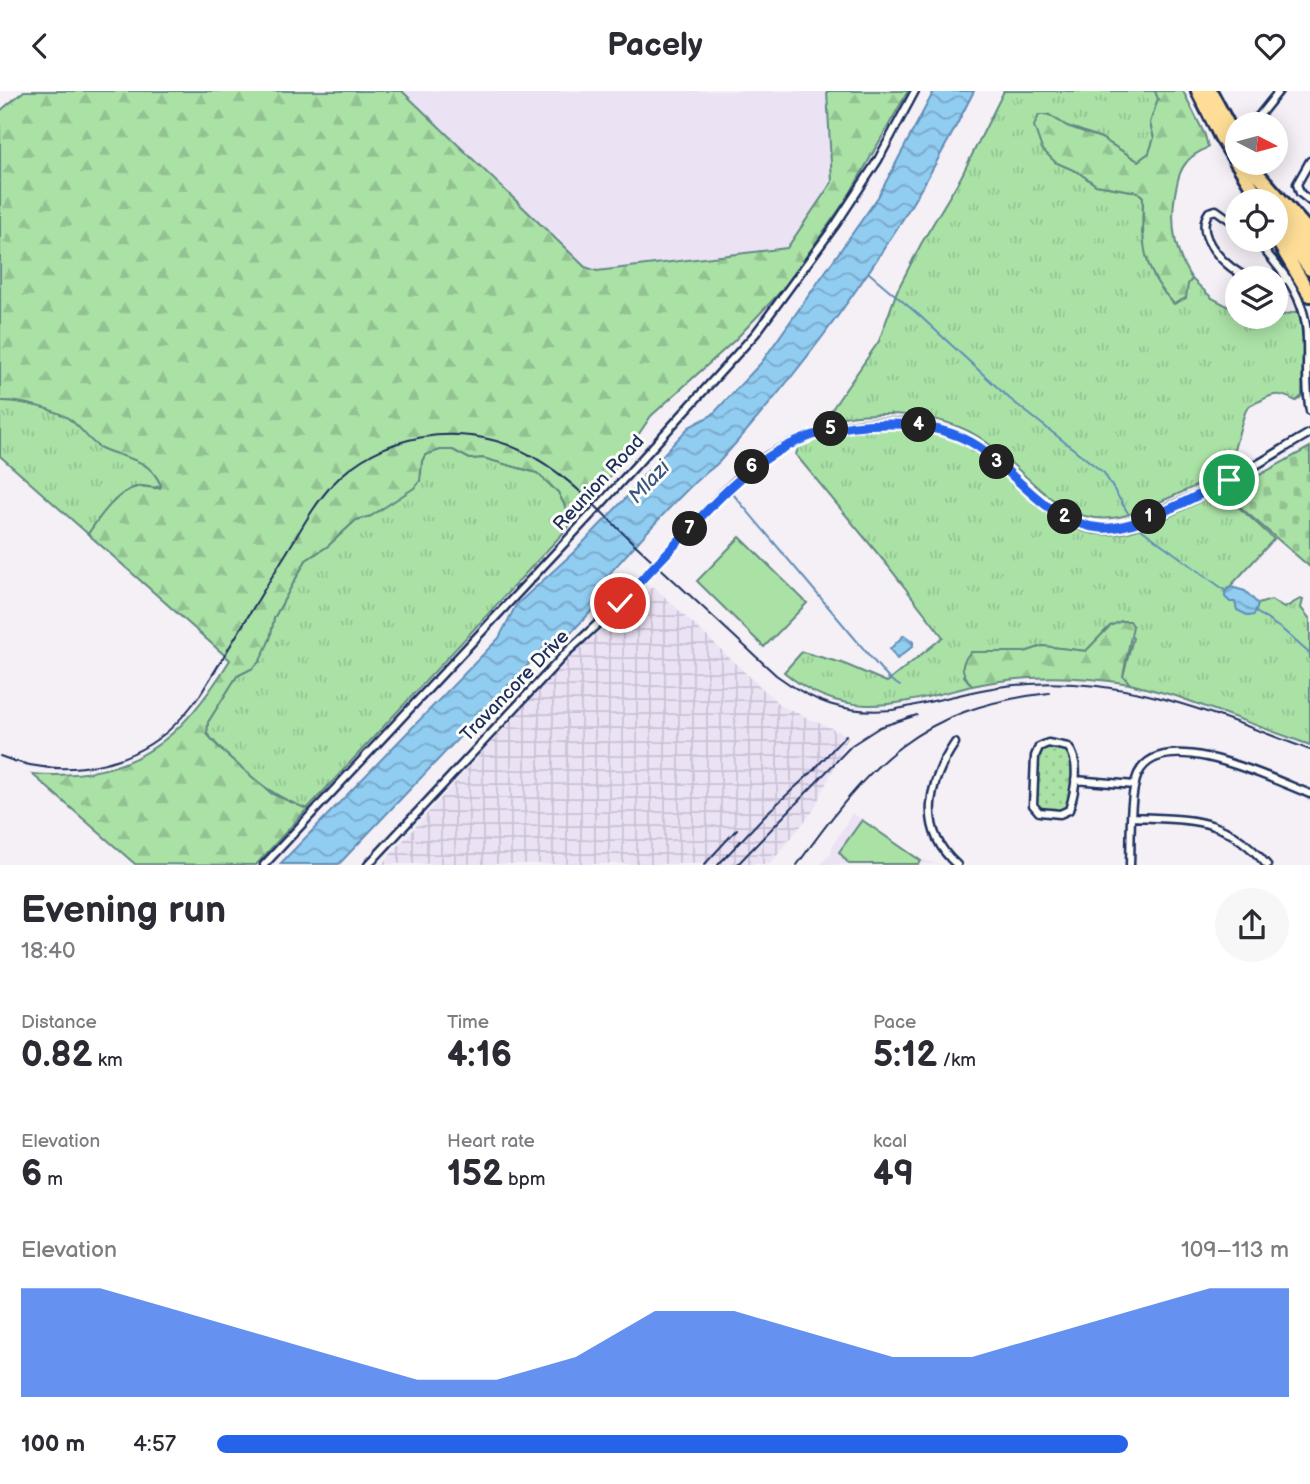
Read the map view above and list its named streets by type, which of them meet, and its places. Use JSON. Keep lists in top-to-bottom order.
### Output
{
  "streets": {
    "street": ["Reunion Road", "Travancore Drive"]
  },
  "water": ["Mlazi"],
  "north": "right",
  "page": {
    "header": "Pacely",
    "pins": [
      "4",
      "5",
      "3",
      "6",
      "1",
      "2",
      "7"
    ],
    "heading": ["Evening run", "18:40"],
    "stats": [
      ["Distance", "0.82 km"],
      ["Time", "4:16"],
      ["Pace", "5:12 /km"],
      ["Elevation", "6 m"],
      ["Heart rate", "152 bpm"],
      ["kcal", "49"]
    ],
    "chart": ["Elevation", "109–113 m"],
    "list": [
      {
        "name": "100 m",
        "note": "4:57"
      }
    ]
  }
}
